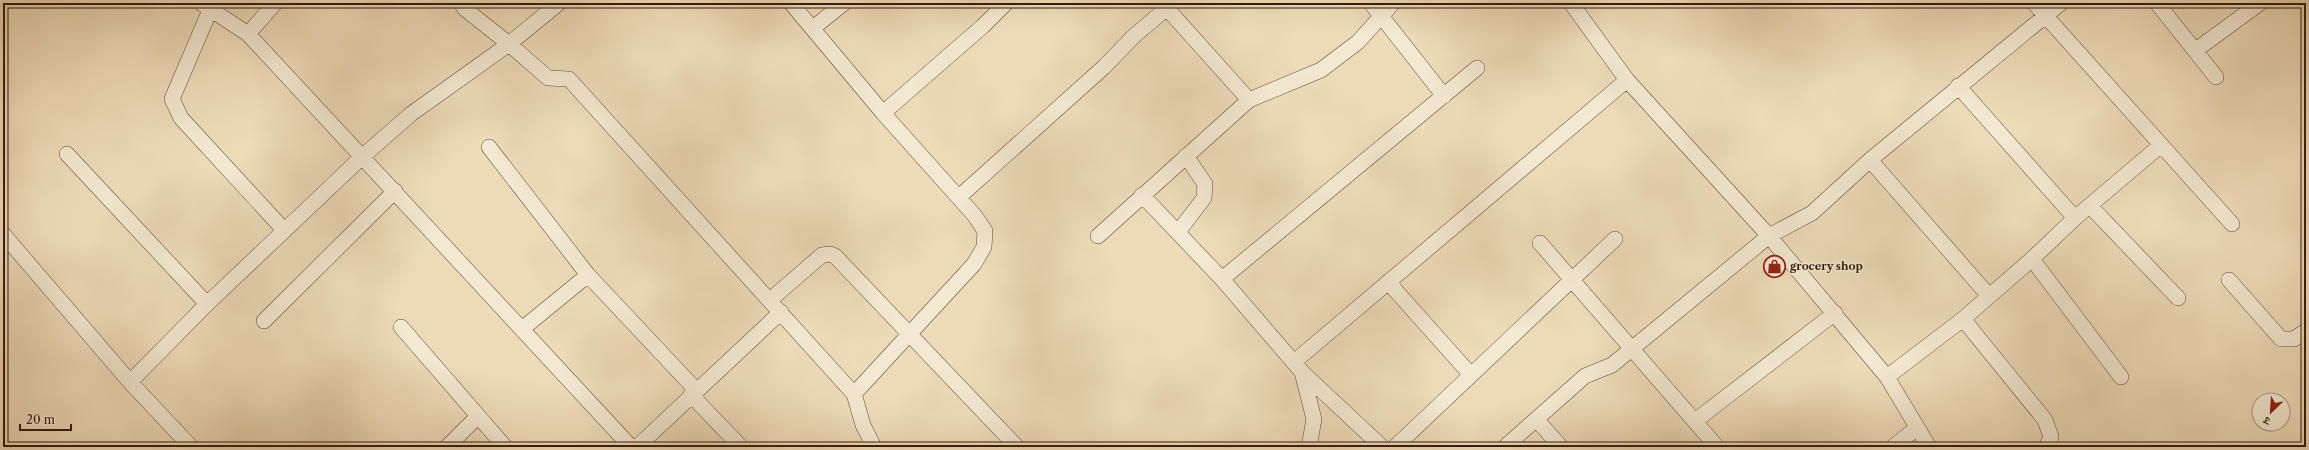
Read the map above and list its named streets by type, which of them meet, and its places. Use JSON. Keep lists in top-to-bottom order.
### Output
{
  "places": {
    "shop": ["grocery shop"]
  },
  "scale_bar": "20 m",
  "north": "bottom left"
}
